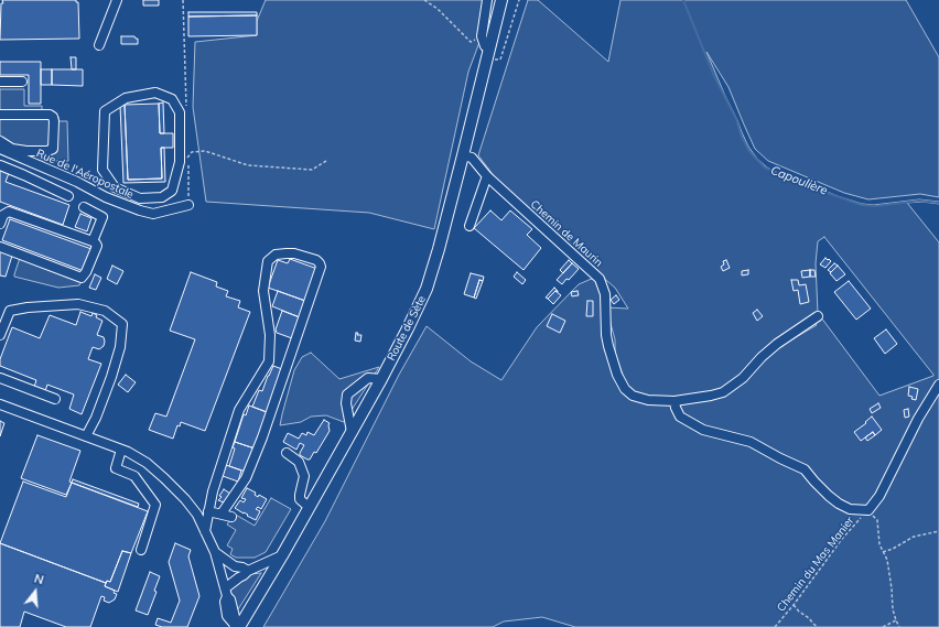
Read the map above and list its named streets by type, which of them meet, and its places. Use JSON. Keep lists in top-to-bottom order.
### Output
{
  "streets": {
    "main road": ["Route de Sète"],
    "street": ["Rue de l'Aéropostale", "Chemin de Maurin"],
    "path": ["Chemin du Mas Manier"]
  },
  "crossings": [
    ["Chemin de Maurin", "Route de Sète"]
  ],
  "water": ["Capoulière"],
  "north": "top"
}
